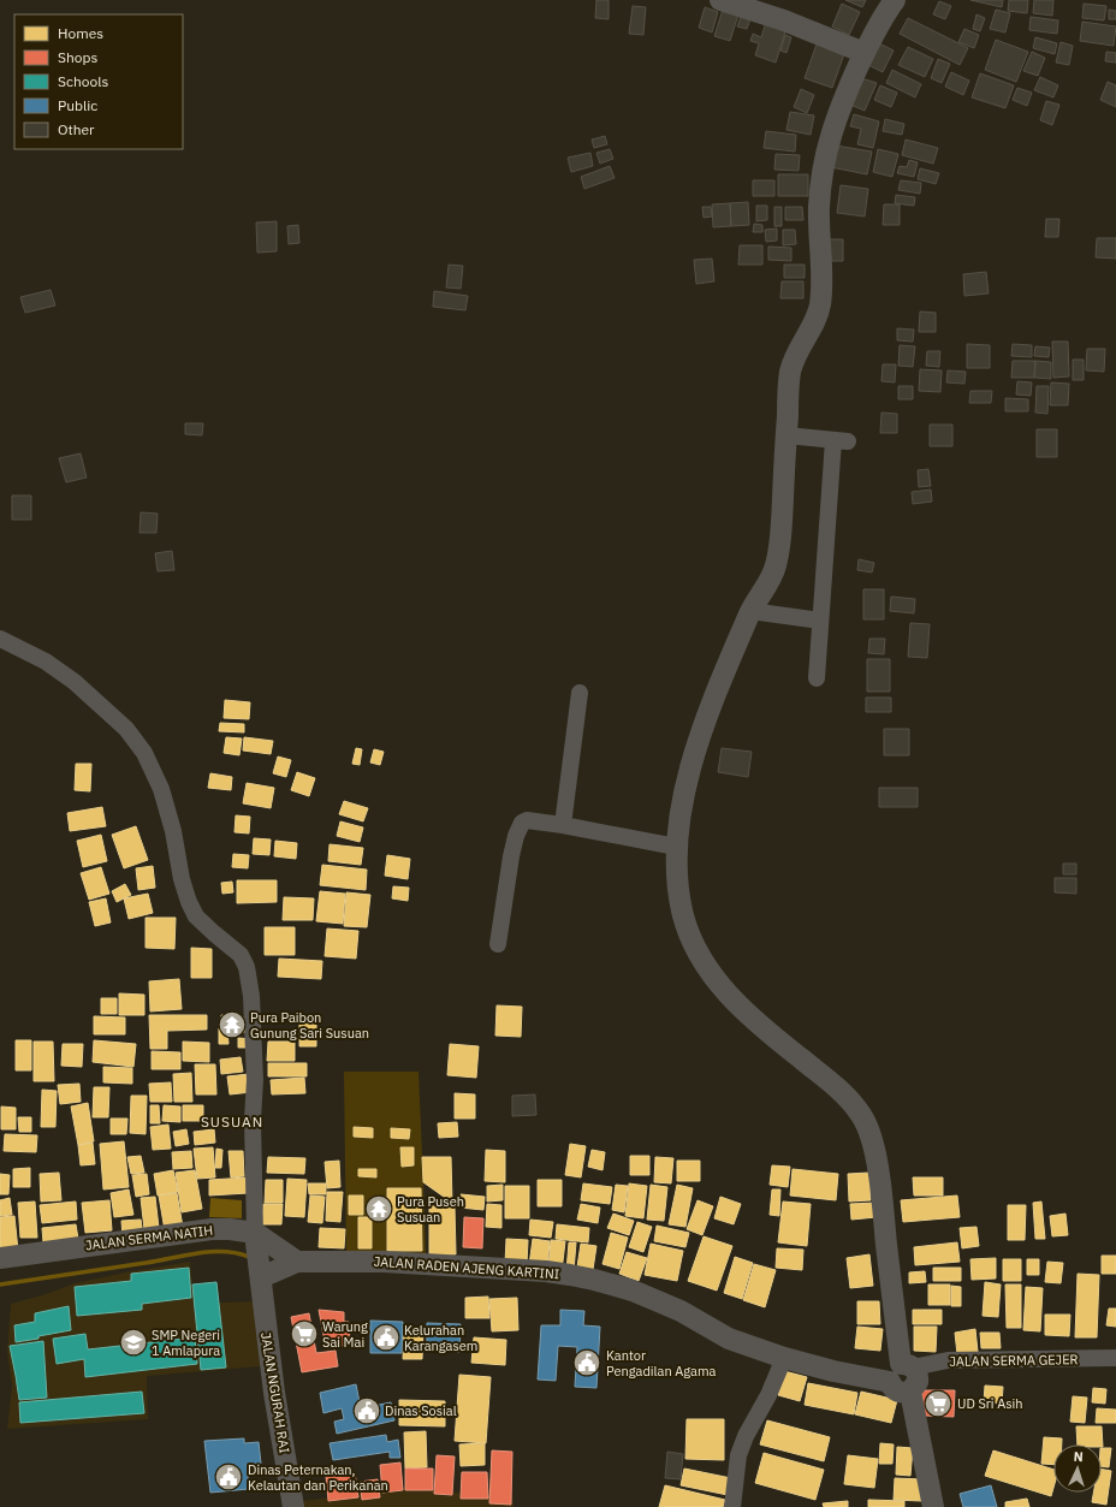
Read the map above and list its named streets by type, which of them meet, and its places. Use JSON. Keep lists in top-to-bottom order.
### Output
{
  "streets": {
    "street": [
      "JALAN SERMA NATIH",
      "JALAN RADEN AJENG KARTINI",
      "JALAN SERMA GEJER",
      "JALAN NGURAH RAI"
    ]
  },
  "crossings": [
    ["JALAN RADEN AJENG KARTINI", "JALAN SERMA GEJER"],
    ["JALAN RADEN AJENG KARTINI", "JALAN NGURAH RAI"]
  ],
  "districts": ["SUSUAN"],
  "places": {
    "temple": ["Pura Paibon Gunung Sari Susuan", "Pura Puseh Susuan"],
    "supermarket": ["Warung Sai Mai", "UD Sri Asih"],
    "public building": [
      "Kelurahan Karangasem",
      "Kantor Pengadilan Agama",
      "Dinas Sosial",
      "Dinas Peternakan, Kelautan dan Perikanan"
    ],
    "school or university": ["SMP Negeri 1 Amlapura"]
  },
  "legend": [
    "Homes",
    "Shops",
    "Schools",
    "Public",
    "Other"
  ],
  "north": "top"
}
